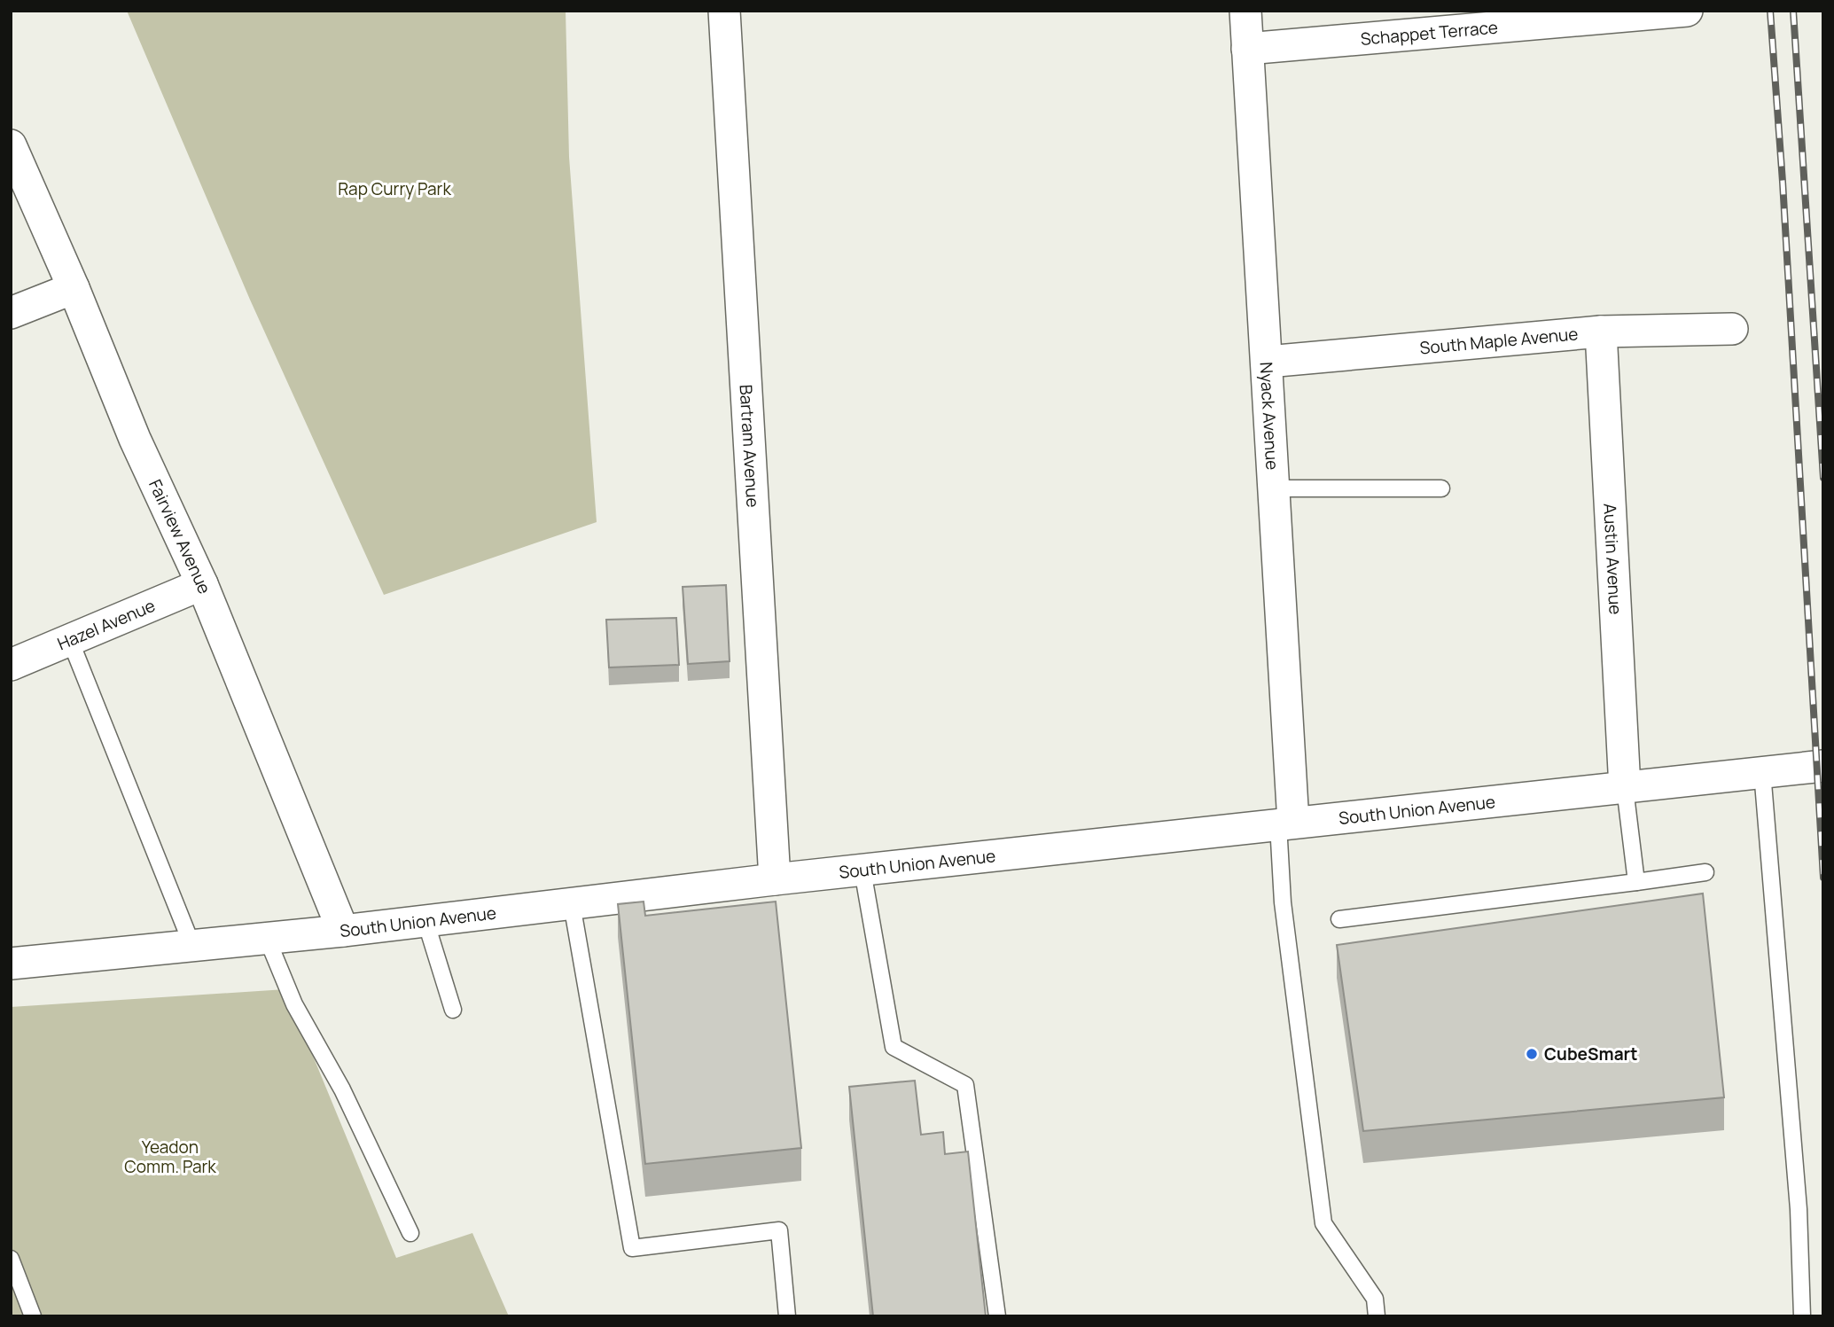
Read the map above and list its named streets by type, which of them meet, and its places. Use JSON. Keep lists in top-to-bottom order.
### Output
{
  "streets": {
    "street": [
      "Schappet Terrace",
      "South Maple Avenue",
      "Nyack Avenue",
      "Bartram Avenue",
      "Fairview Avenue",
      "Austin Avenue",
      "Hazel Avenue",
      "South Union Avenue"
    ]
  },
  "crossings": [
    ["Schappet Terrace", "Nyack Avenue"],
    ["South Maple Avenue", "Nyack Avenue"],
    ["South Maple Avenue", "Austin Avenue"],
    ["Nyack Avenue", "South Union Avenue"],
    ["Bartram Avenue", "South Union Avenue"],
    ["Fairview Avenue", "Hazel Avenue"],
    ["Fairview Avenue", "South Union Avenue"],
    ["Austin Avenue", "South Union Avenue"]
  ],
  "parks": ["Rap Curry Park", "Yeadon Comm. Park"],
  "places": ["CubeSmart"]
}
